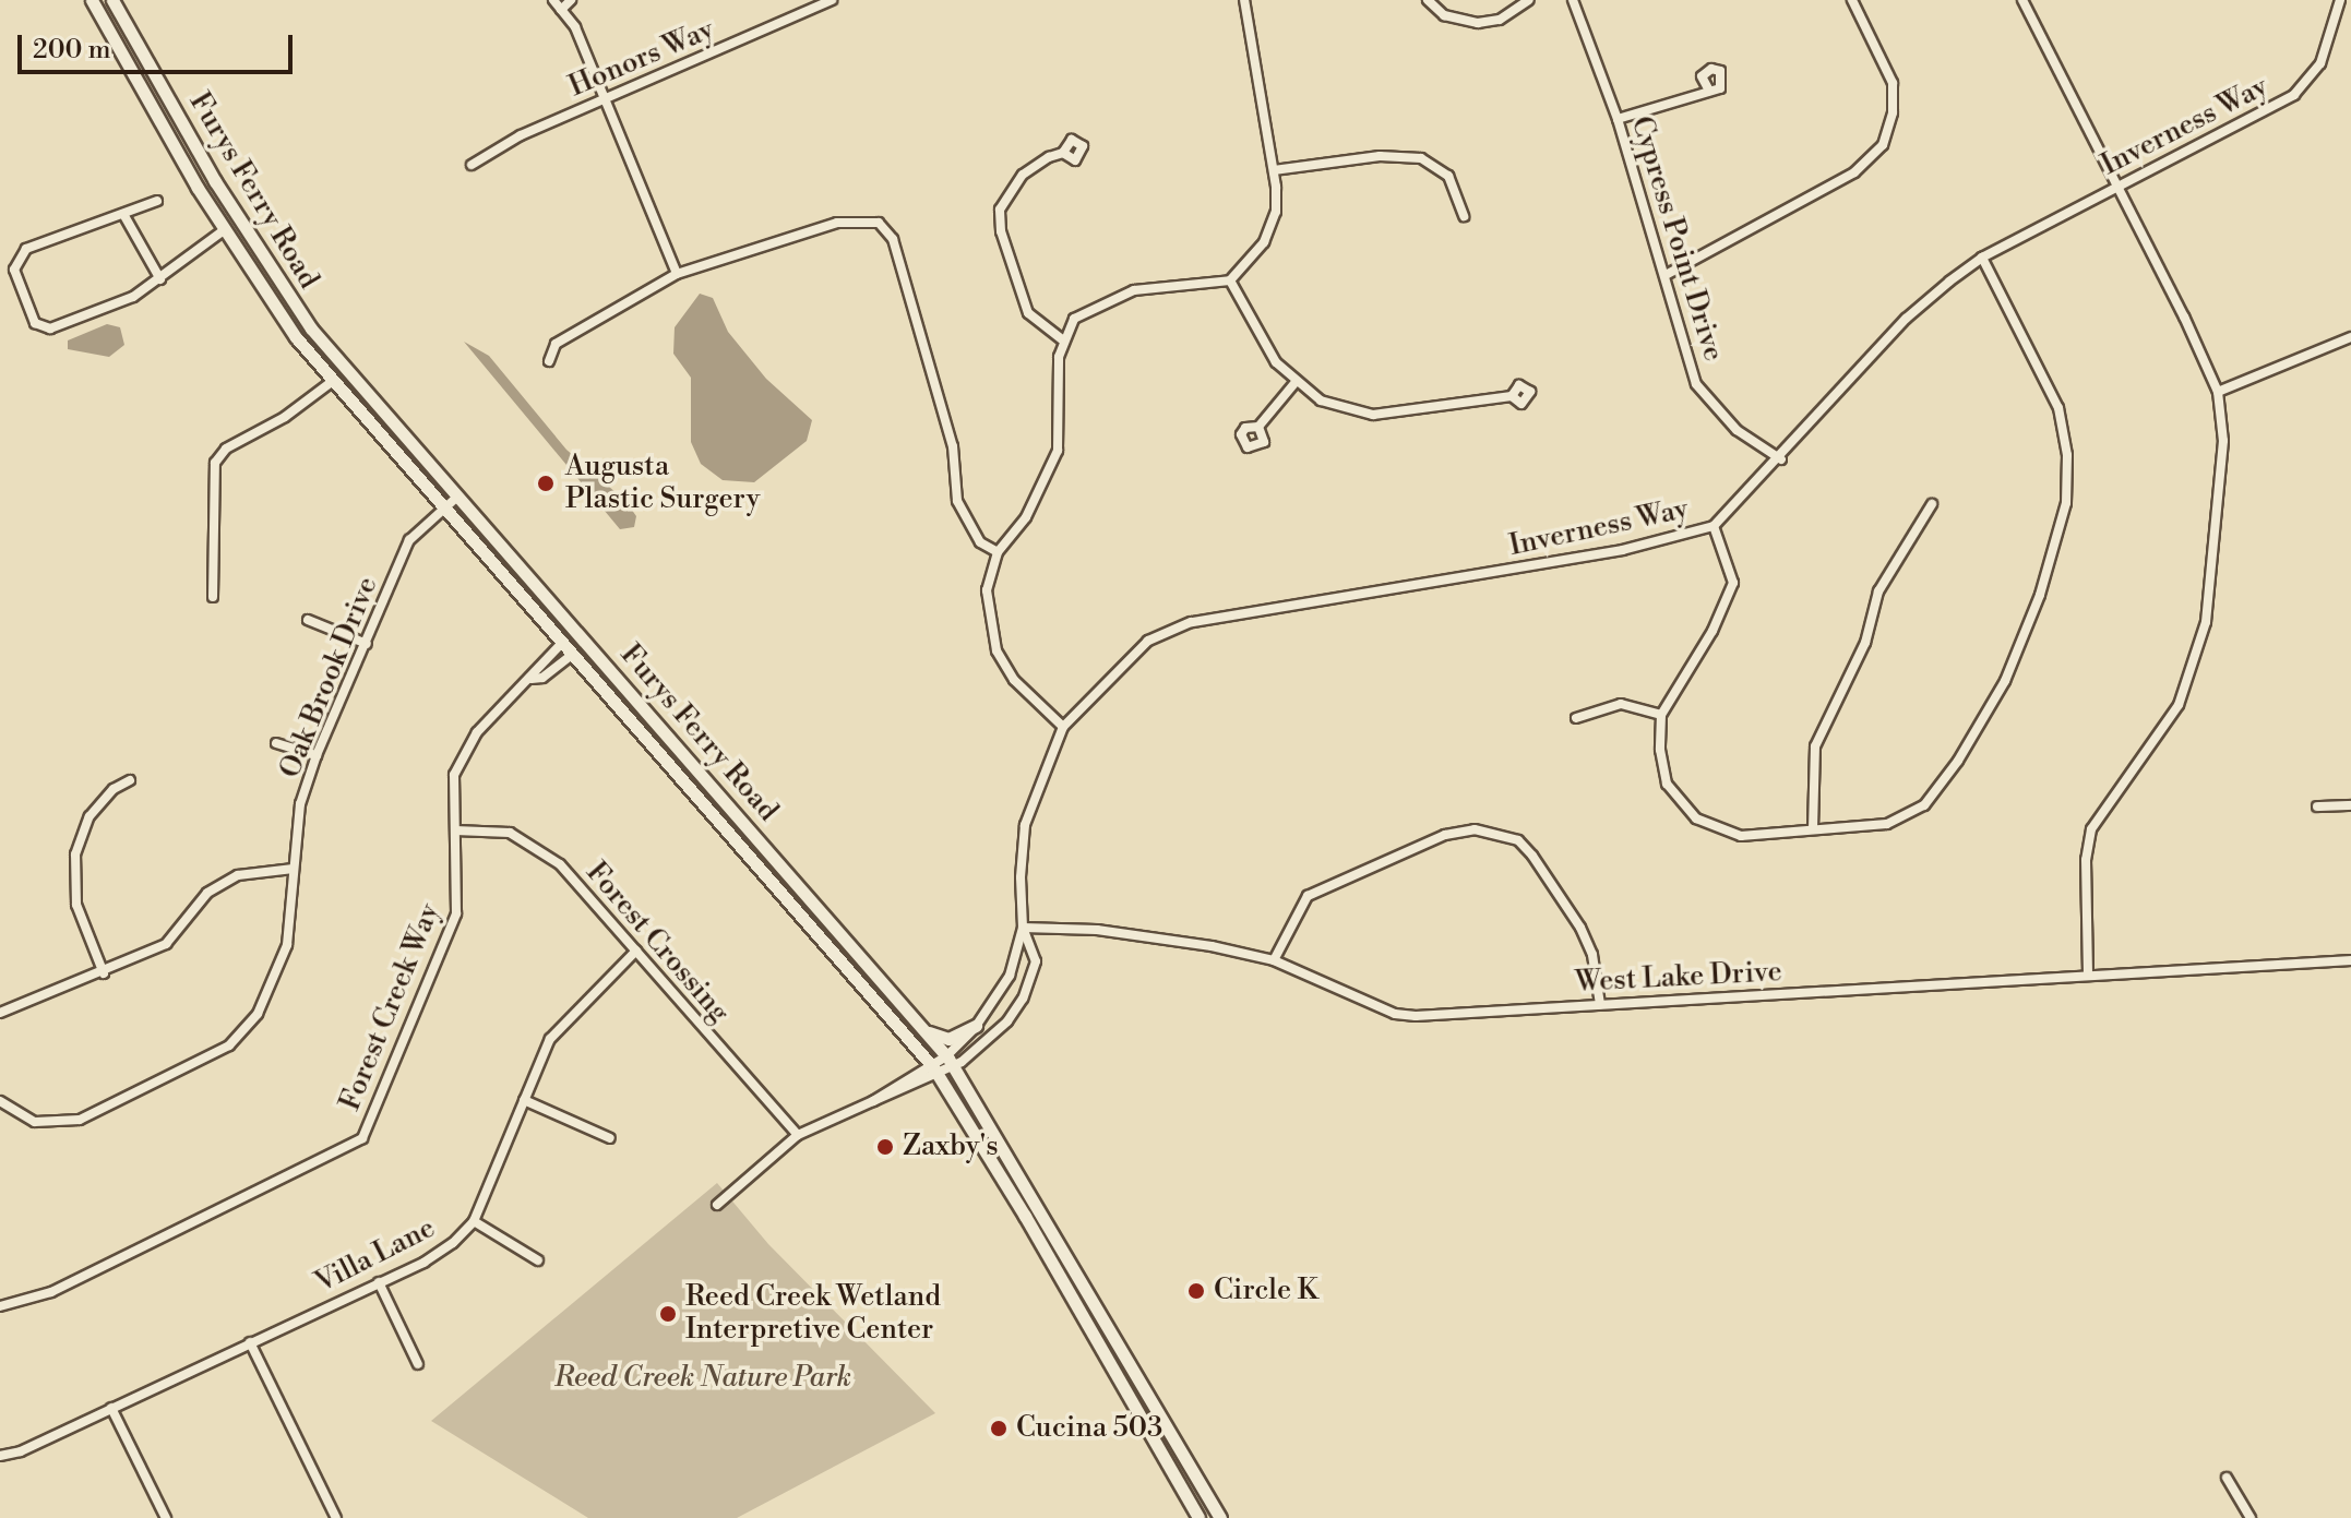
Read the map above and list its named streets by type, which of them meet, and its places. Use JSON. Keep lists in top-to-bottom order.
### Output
{
  "streets": {
    "main road": ["Furys Ferry Road"],
    "street": [
      "Honors Way",
      "Inverness Way",
      "Cypress Point Drive",
      "Oak Brook Drive",
      "Forest Crossing",
      "West Lake Drive",
      "Forest Creek Way",
      "Villa Lane"
    ]
  },
  "crossings": [
    ["Inverness Way", "Furys Ferry Road"],
    ["Inverness Way", "Cypress Point Drive"],
    ["Inverness Way", "Forest Crossing"],
    ["Inverness Way", "West Lake Drive"],
    ["Furys Ferry Road", "Oak Brook Drive"],
    ["Furys Ferry Road", "Forest Creek Way"],
    ["Forest Crossing", "Forest Creek Way"],
    ["Forest Crossing", "Villa Lane"]
  ],
  "parks": ["Reed Creek Nature Park"],
  "places": [
    "Augusta Plastic Surgery",
    "Zaxby's",
    "Circle K",
    "Reed Creek Wetland Interpretive Center",
    "Cucina 503"
  ],
  "scale_bar": "200 m"
}
